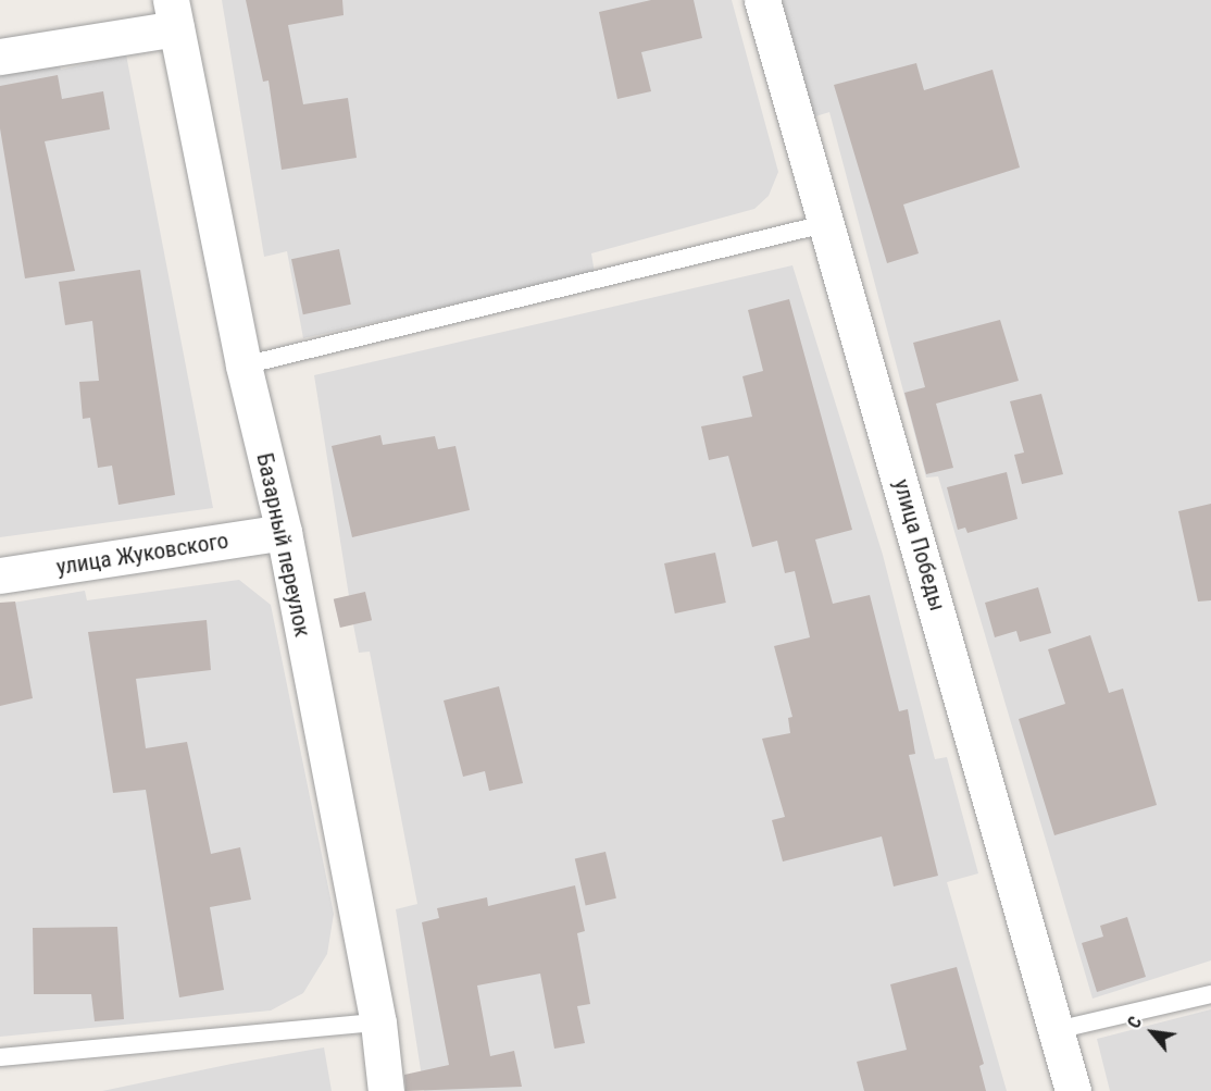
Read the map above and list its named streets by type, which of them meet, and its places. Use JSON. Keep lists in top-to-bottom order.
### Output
{
  "streets": {
    "street": ["Базарный переулок", "улица Победы", "улица Жуковского"]
  },
  "crossings": [
    ["Базарный переулок", "улица Жуковского"]
  ],
  "north": "top left"
}
